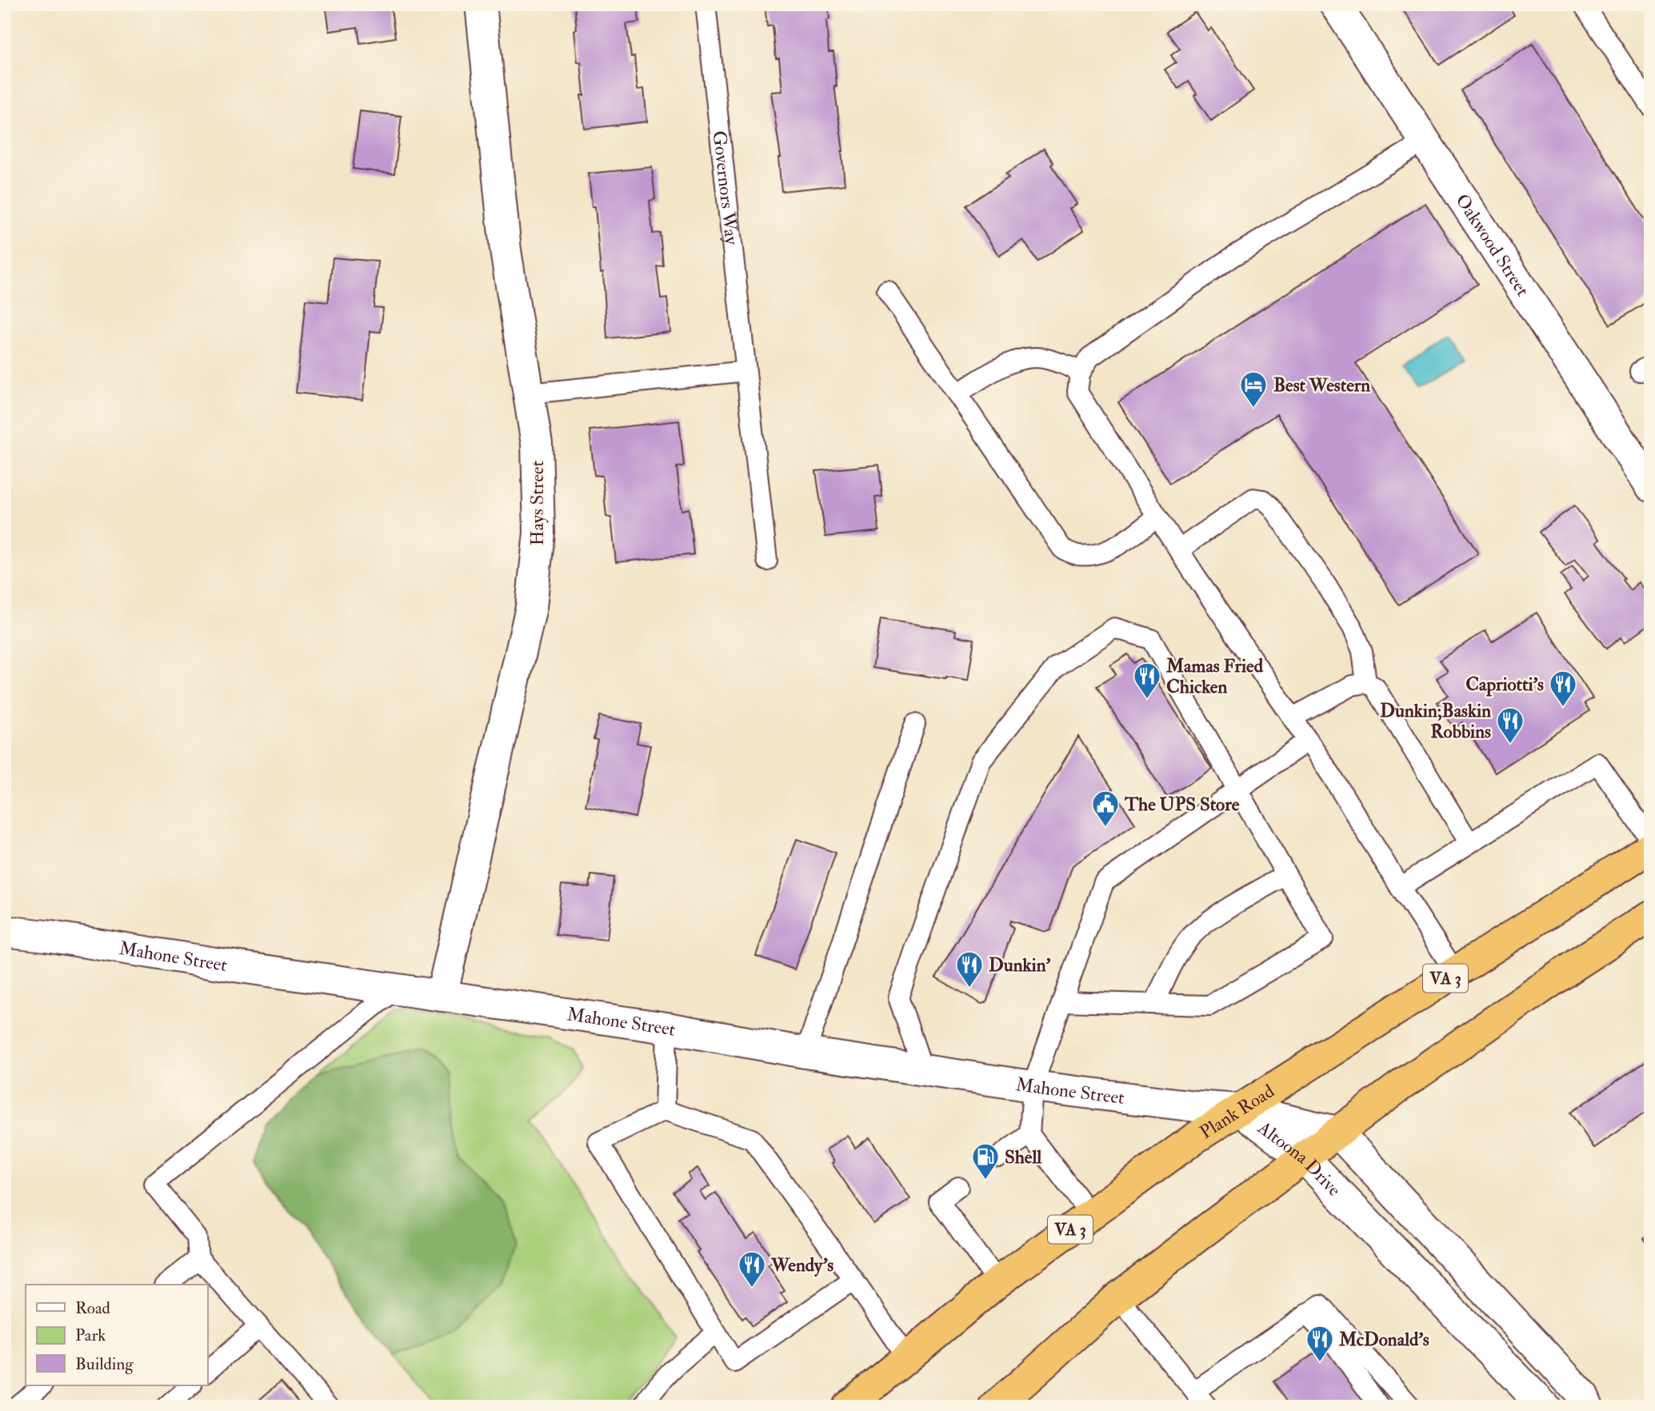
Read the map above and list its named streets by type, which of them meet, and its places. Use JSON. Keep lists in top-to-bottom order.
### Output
{
  "streets": {
    "highway": ["VA 3", "Plank Road"],
    "street": [
      "Oakwood Street",
      "Hays Street",
      "Mahone Street",
      "Altoona Drive"
    ],
    "lane": ["Governors Way"]
  },
  "crossings": [
    ["Hays Street", "Mahone Street"],
    ["Mahone Street", "Plank Road"],
    ["Mahone Street", "Altoona Drive"],
    ["Plank Road", "Altoona Drive"]
  ],
  "places": {
    "hotel": ["Best Western"],
    "restaurant": [
      "Mamas Fried Chicken",
      "Capriotti's",
      "Dunkin;Baskin Robbins",
      "Dunkin'",
      "Wendy's",
      "McDonald's"
    ],
    "public building": ["The UPS Store"],
    "fuel station": ["Shell"]
  },
  "legend": ["Road", "Park", "Building"]
}
